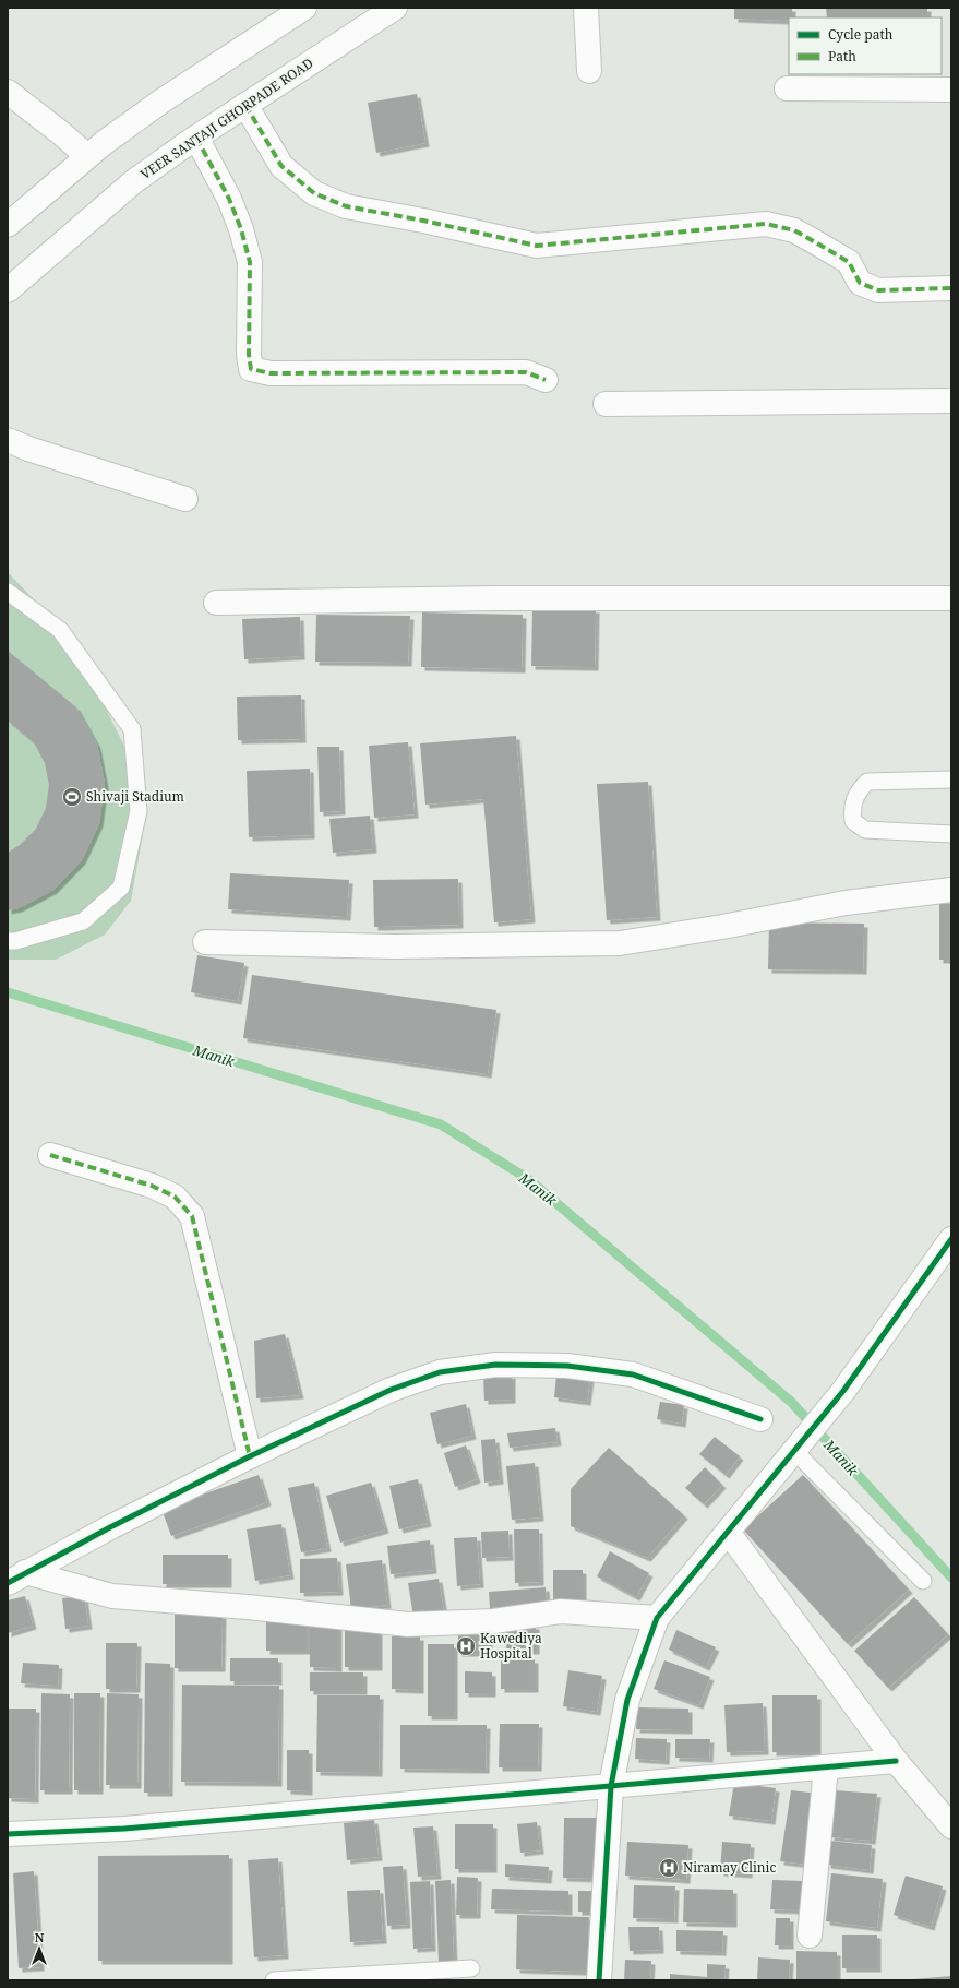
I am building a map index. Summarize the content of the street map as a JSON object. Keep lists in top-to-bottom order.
{
  "streets": {
    "street": ["VEER SANTAJI GHORPADE ROAD"]
  },
  "water": ["Manik"],
  "places": {
    "sports": ["Shivaji Stadium"],
    "hospital": ["Kawediya Hospital", "Niramay Clinic"]
  },
  "legend": ["Cycle path", "Path"],
  "north": "top"
}
